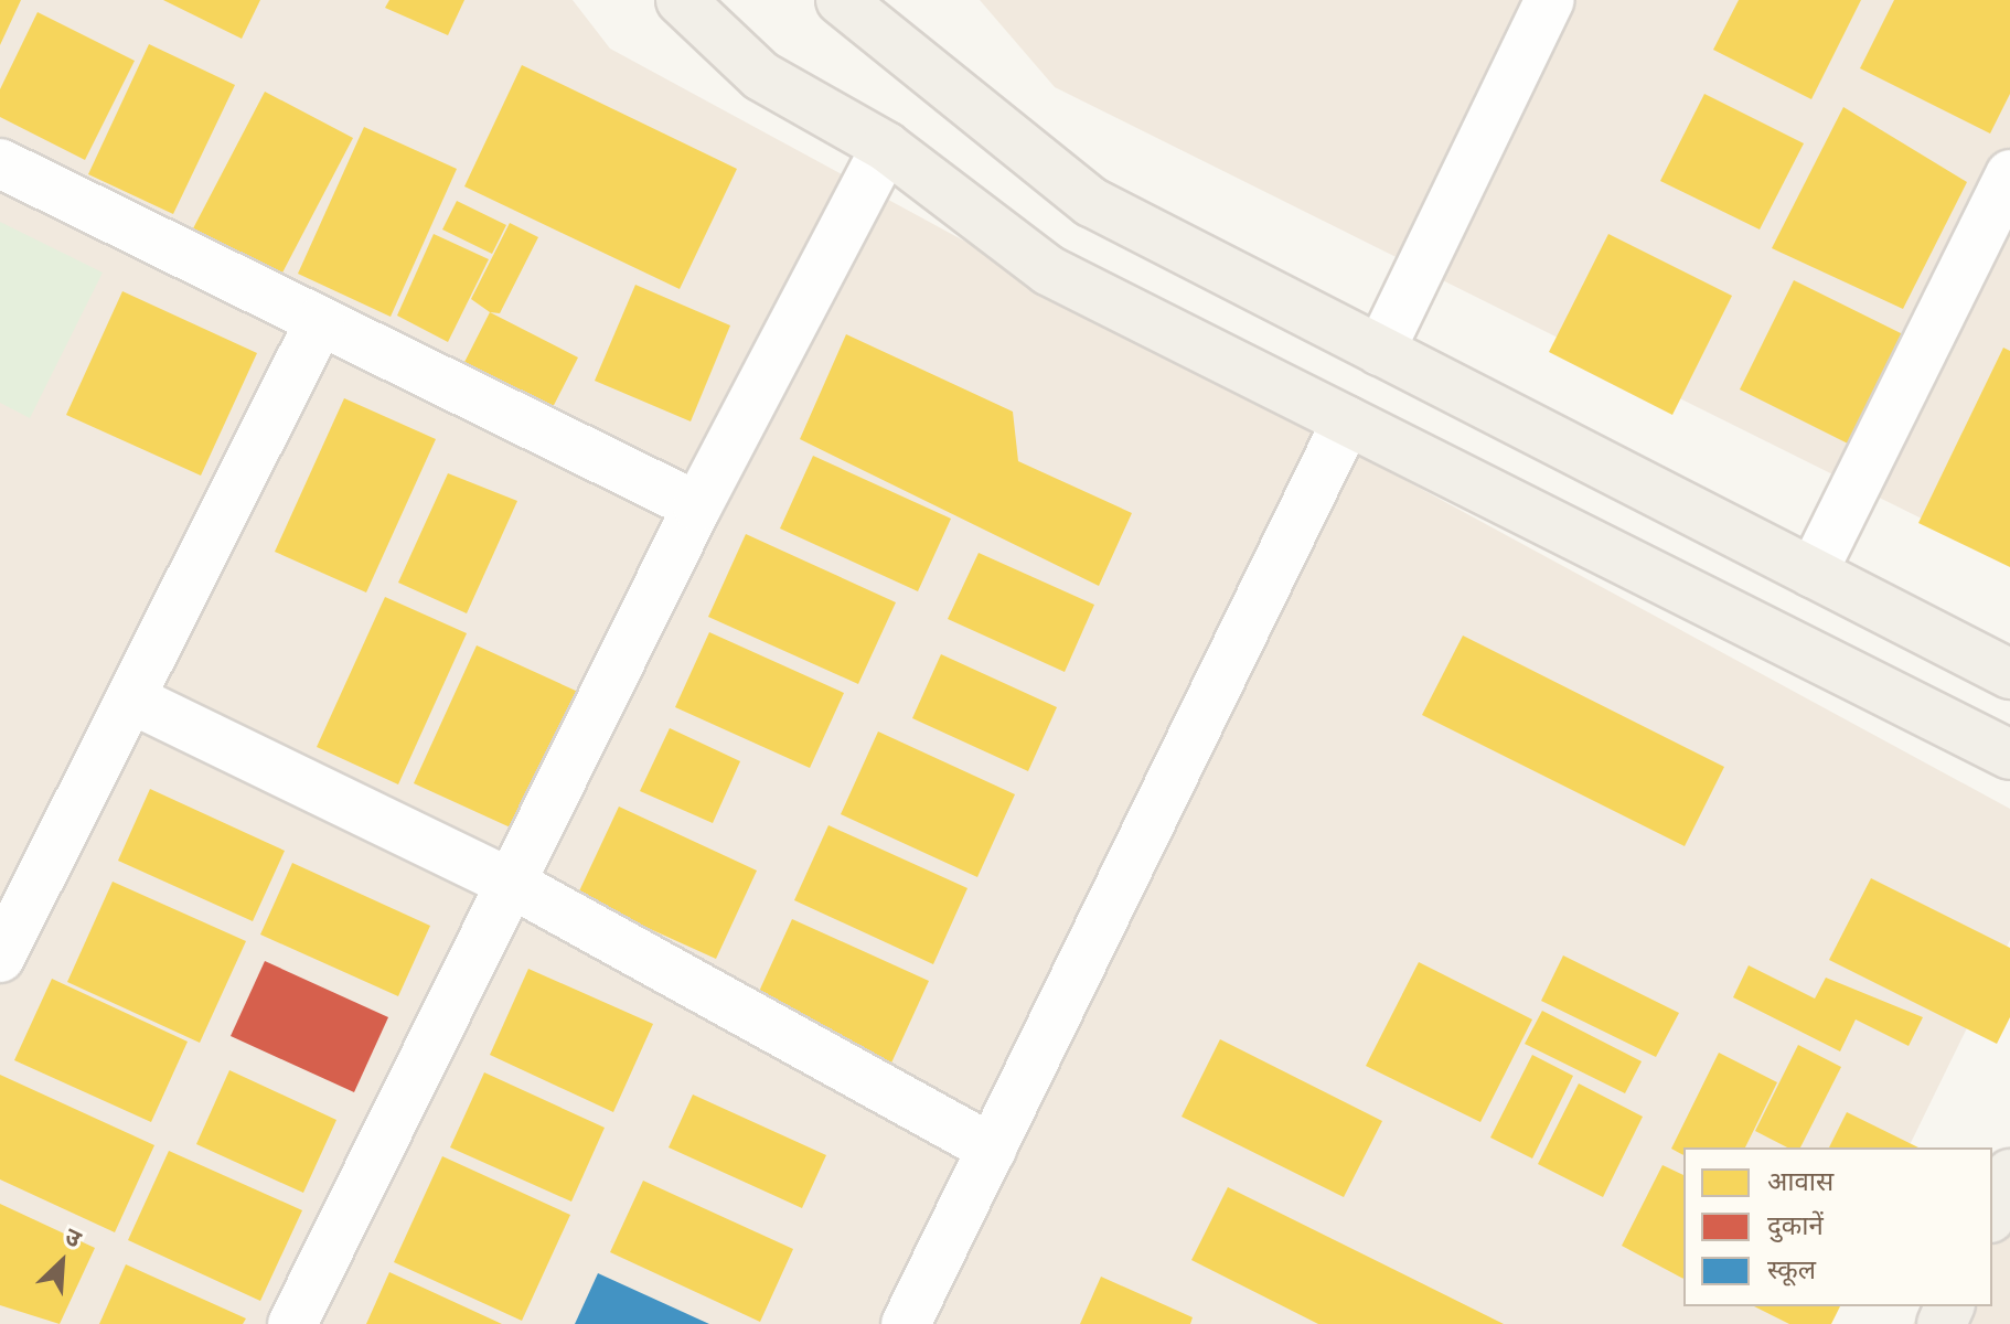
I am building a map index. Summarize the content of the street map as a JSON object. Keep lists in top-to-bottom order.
{
  "legend": ["आवास", "दुकानें", "स्कूल"],
  "north": "top right"
}
